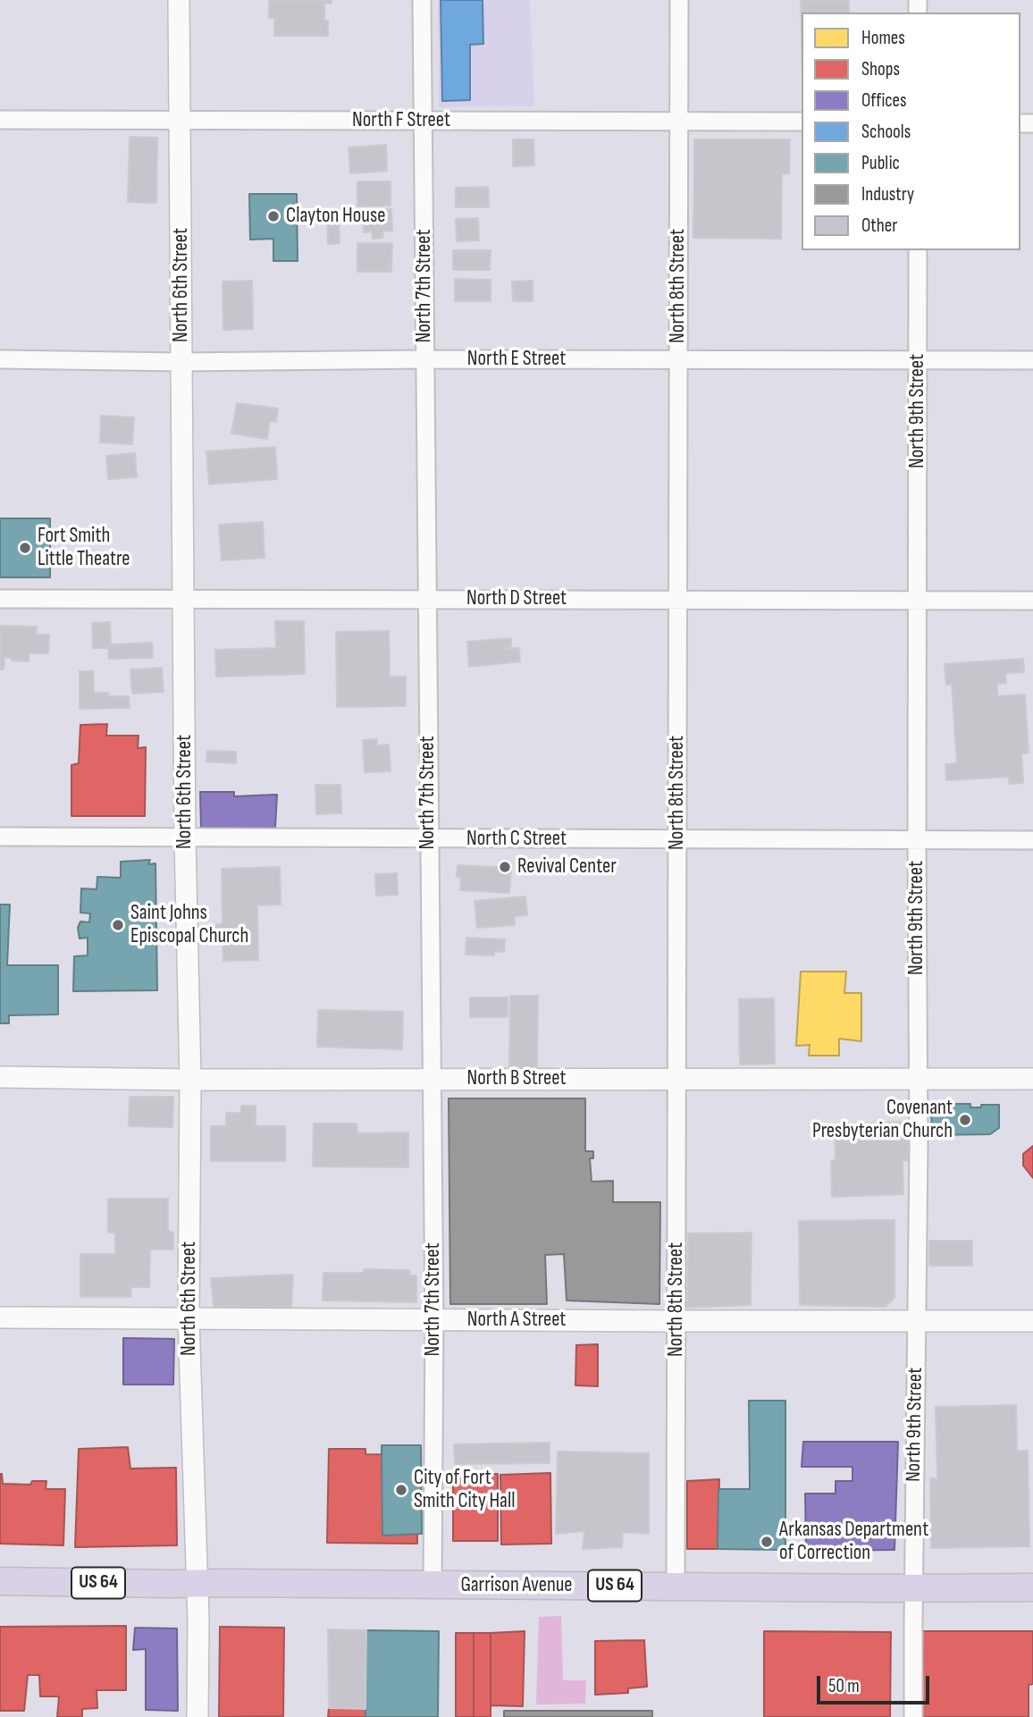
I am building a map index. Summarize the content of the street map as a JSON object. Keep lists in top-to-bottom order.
{
  "streets": {
    "main road": ["US 64", "Garrison Avenue"],
    "street": [
      "North F Street",
      "North 6th Street",
      "North 7th Street",
      "North 8th Street",
      "North E Street",
      "North 9th Street",
      "North D Street",
      "North C Street",
      "North B Street",
      "North A Street"
    ]
  },
  "crossings": [
    ["North F Street", "North 6th Street"],
    ["North F Street", "North 7th Street"],
    ["North F Street", "North 8th Street"],
    ["North 6th Street", "North E Street"],
    ["North 6th Street", "North D Street"],
    ["North 6th Street", "North C Street"],
    ["North 6th Street", "North B Street"],
    ["North 6th Street", "North A Street"],
    ["North 6th Street", "Garrison Avenue"],
    ["North 7th Street", "North E Street"],
    ["North 7th Street", "North D Street"],
    ["North 7th Street", "North C Street"],
    ["North 7th Street", "North B Street"],
    ["North 7th Street", "North A Street"],
    ["North 7th Street", "Garrison Avenue"],
    ["North 8th Street", "North E Street"],
    ["North 8th Street", "North D Street"],
    ["North 8th Street", "North C Street"],
    ["North 8th Street", "North B Street"],
    ["North 8th Street", "North A Street"],
    ["North 8th Street", "Garrison Avenue"],
    ["North E Street", "North 9th Street"],
    ["North 9th Street", "North D Street"],
    ["North 9th Street", "North C Street"],
    ["North 9th Street", "North B Street"],
    ["North 9th Street", "North A Street"],
    ["North 9th Street", "Garrison Avenue"]
  ],
  "places": [
    "Clayton House",
    "Fort Smith Little Theatre",
    "Revival Center",
    "Saint Johns Episcopal Church",
    "Covenant Presbyterian Church",
    "City of Fort Smith City Hall",
    "Arkansas Department of Correction"
  ],
  "legend": [
    "Homes",
    "Shops",
    "Offices",
    "Schools",
    "Public",
    "Industry",
    "Other"
  ],
  "scale_bar": "50 m"
}
